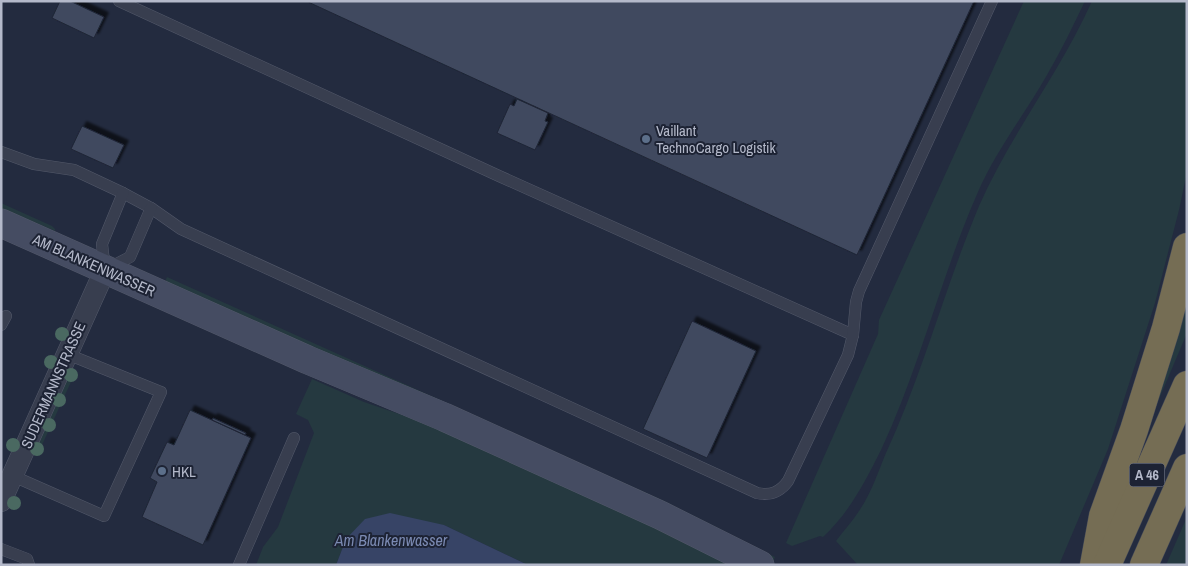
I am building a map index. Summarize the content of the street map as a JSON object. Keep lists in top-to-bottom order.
{
  "streets": {
    "highway": ["A 46"],
    "street": ["AM BLANKENWASSER", "SUDERMANNSTRASSE"]
  },
  "crossings": [
    ["AM BLANKENWASSER", "SUDERMANNSTRASSE"]
  ],
  "water": ["Am Blankenwasser"],
  "places": ["Vaillant TechnoCargo Logistik", "HKL"]
}
